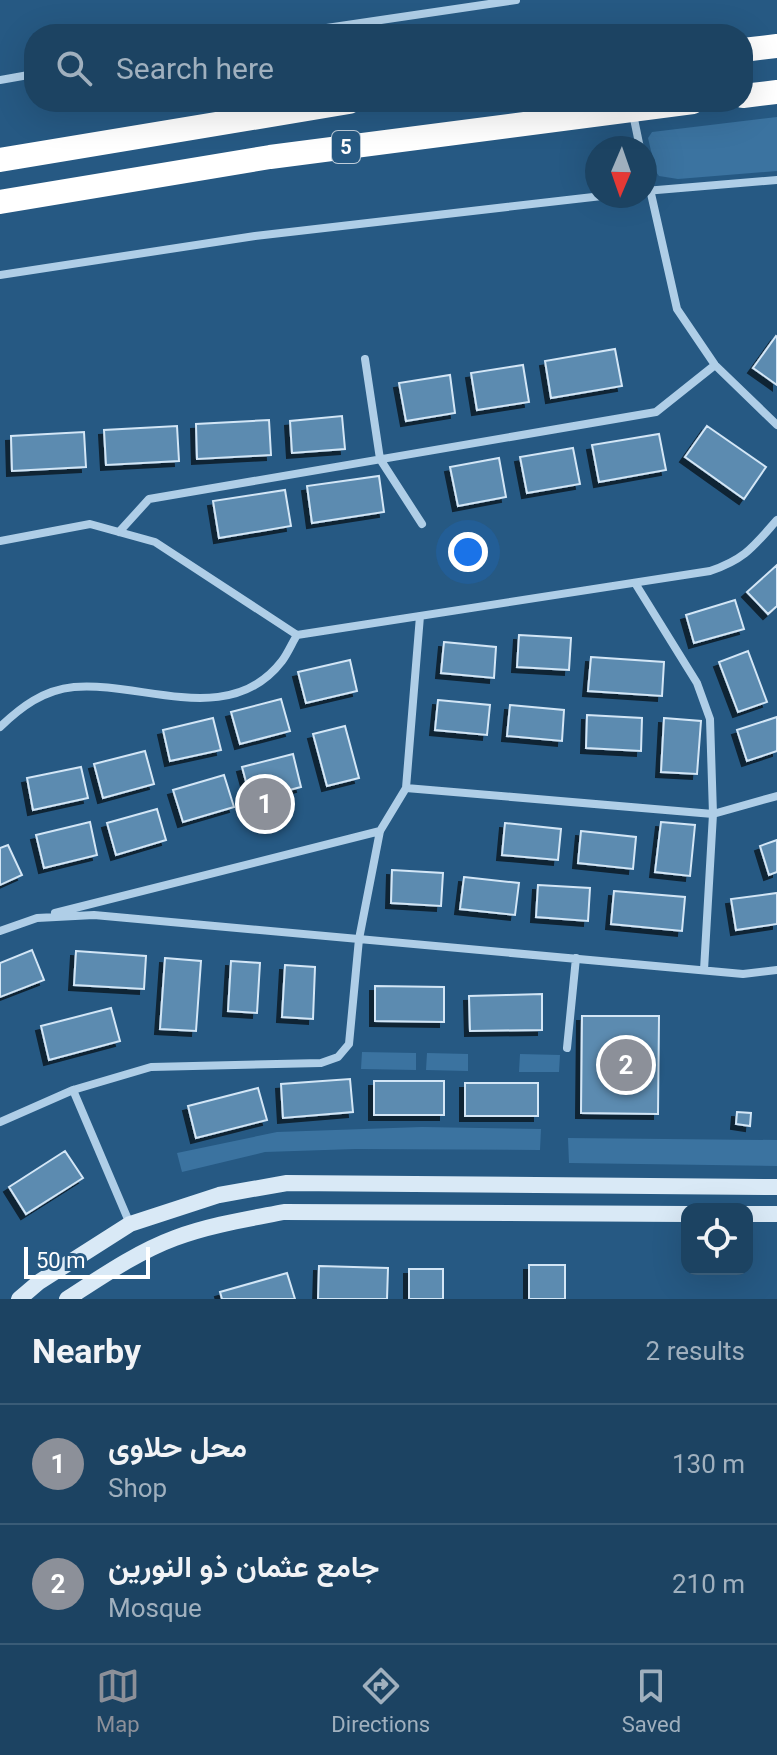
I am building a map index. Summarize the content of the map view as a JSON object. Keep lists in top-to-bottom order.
{
  "streets": {
    "highway": ["5"]
  },
  "scale_bar": "50 m",
  "north": "bottom",
  "page": {
    "search": "Search here",
    "pins": ["1", "2"],
    "scale": "50 m",
    "heading": ["Nearby", "2 results"],
    "list": [
      {
        "mark": "1",
        "name": "محل حلاوى",
        "note": "Shop",
        "value": "130 m"
      },
      {
        "mark": "2",
        "name": "جامع عثمان ذو النورين",
        "note": "Mosque",
        "value": "210 m"
      }
    ],
    "nav": ["Map", "Directions", "Saved"]
  }
}
